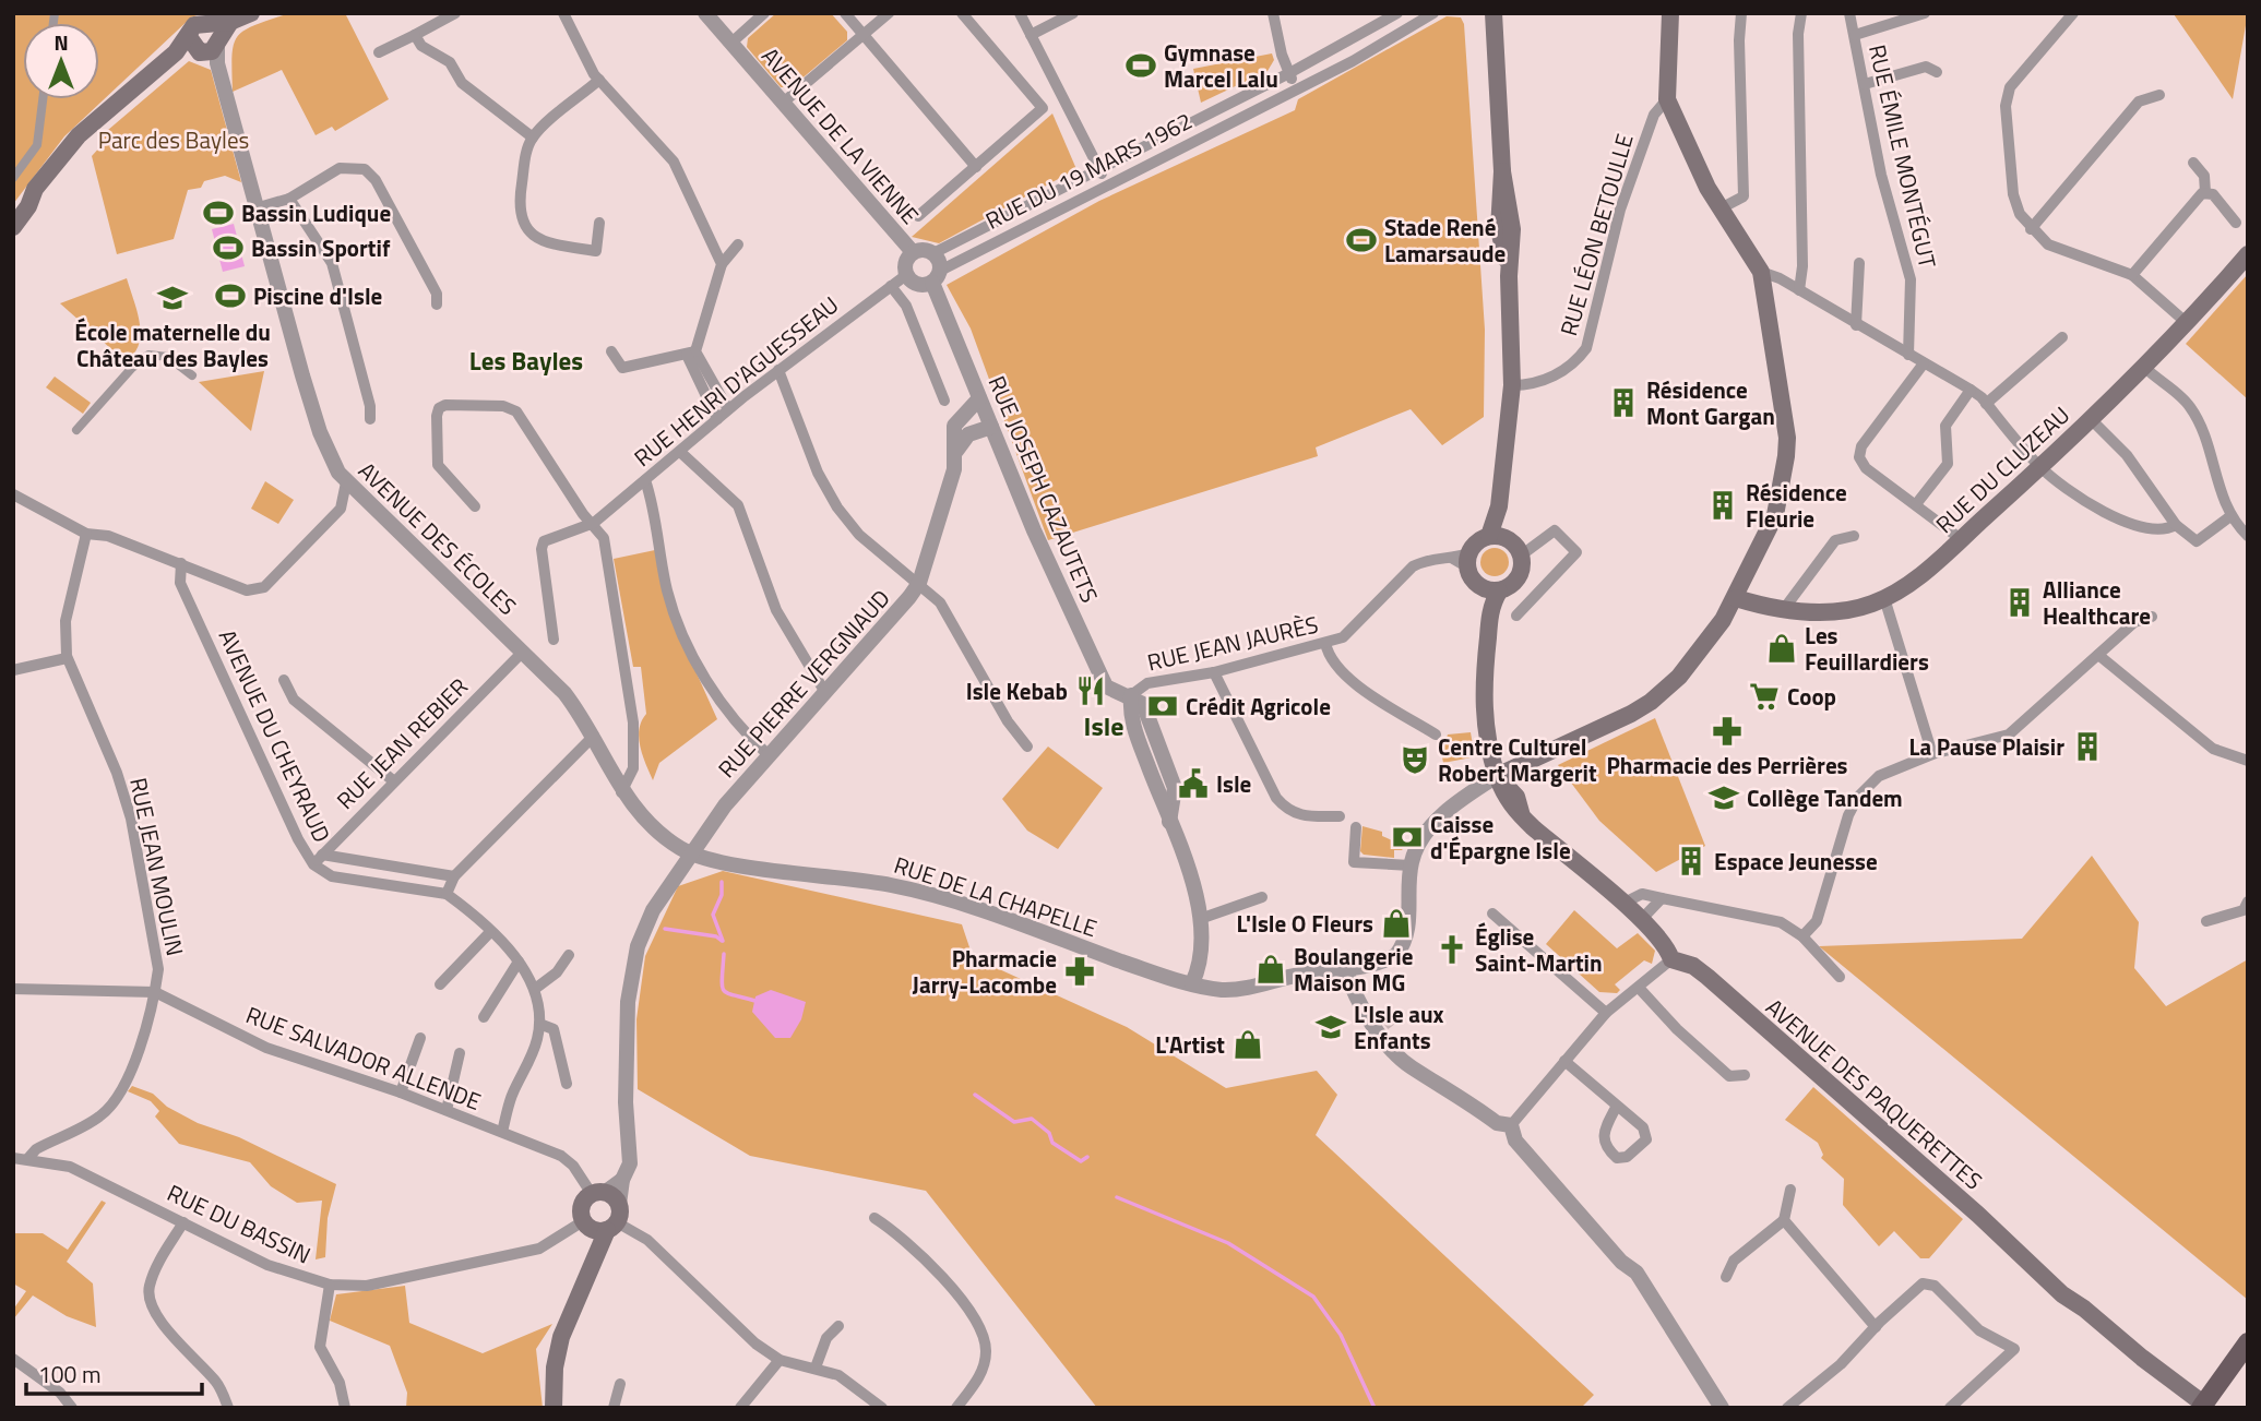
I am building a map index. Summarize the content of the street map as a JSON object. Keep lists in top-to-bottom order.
{
  "streets": {
    "main road": ["RUE DU CLUZEAU", "AVENUE DES PAQUERETTES"],
    "street": [
      "AVENUE DE LA VIENNE",
      "RUE ÉMILE MONTÉGUT",
      "RUE DU 19 MARS 1962",
      "RUE LÉON BETOULLE",
      "RUE HENRI D'AGUESSEAU",
      "RUE JOSEPH CAZAUTETS",
      "AVENUE DES ÉCOLES",
      "RUE JEAN JAURÈS",
      "RUE PIERRE VERGNIAUD",
      "AVENUE DU CHEYRAUD",
      "RUE JEAN REBIER",
      "RUE JEAN MOULIN",
      "RUE DE LA CHAPELLE",
      "RUE SALVADOR ALLENDE",
      "RUE DU BASSIN"
    ]
  },
  "crossings": [
    ["AVENUE DE LA VIENNE", "RUE DU 19 MARS 1962"],
    ["AVENUE DE LA VIENNE", "RUE HENRI D'AGUESSEAU"],
    ["AVENUE DE LA VIENNE", "RUE JOSEPH CAZAUTETS"],
    ["RUE DU 19 MARS 1962", "RUE HENRI D'AGUESSEAU"],
    ["RUE DU 19 MARS 1962", "RUE JOSEPH CAZAUTETS"],
    ["RUE HENRI D'AGUESSEAU", "RUE JOSEPH CAZAUTETS"],
    ["RUE JOSEPH CAZAUTETS", "RUE JEAN JAURÈS"],
    ["RUE JOSEPH CAZAUTETS", "RUE DE LA CHAPELLE"],
    ["AVENUE DES ÉCOLES", "RUE PIERRE VERGNIAUD"],
    ["AVENUE DES ÉCOLES", "RUE JEAN REBIER"],
    ["AVENUE DES ÉCOLES", "RUE DE LA CHAPELLE"],
    ["RUE PIERRE VERGNIAUD", "RUE DE LA CHAPELLE"],
    ["RUE PIERRE VERGNIAUD", "RUE SALVADOR ALLENDE"],
    ["RUE PIERRE VERGNIAUD", "RUE DU BASSIN"],
    ["AVENUE DU CHEYRAUD", "RUE JEAN REBIER"],
    ["RUE JEAN MOULIN", "RUE SALVADOR ALLENDE"],
    ["RUE JEAN MOULIN", "RUE DU BASSIN"],
    ["RUE SALVADOR ALLENDE", "RUE DU BASSIN"]
  ],
  "districts": ["Les Bayles", "Isle"],
  "parks": ["Parc des Bayles"],
  "places": {
    "sports": [
      "Gymnase Marcel Lalu",
      "Bassin Ludique",
      "Stade René Lamarsaude",
      "Bassin Sportif",
      "Piscine d'Isle"
    ],
    "school or university": ["École maternelle du Château des Bayles", "Collège Tandem", "L'Isle aux Enfants"],
    "building": [
      "Résidence Mont Gargan",
      "Résidence Fleurie",
      "Alliance Healthcare",
      "La Pause Plaisir",
      "Espace Jeunesse"
    ],
    "shop": [
      "Les Feuillardiers",
      "L'Isle O Fleurs",
      "Boulangerie Maison MG",
      "L'Artist"
    ],
    "restaurant": ["Isle Kebab"],
    "supermarket": ["Coop"],
    "bank": ["Crédit Agricole", "Caisse d'Épargne Isle"],
    "pharmacy": ["Pharmacie des Perrières", "Pharmacie Jarry-Lacombe"],
    "theatre": ["Centre Culturel Robert Margerit"],
    "public building": ["Isle"],
    "church": ["Église Saint-Martin"]
  },
  "scale_bar": "100 m",
  "north": "top"
}
